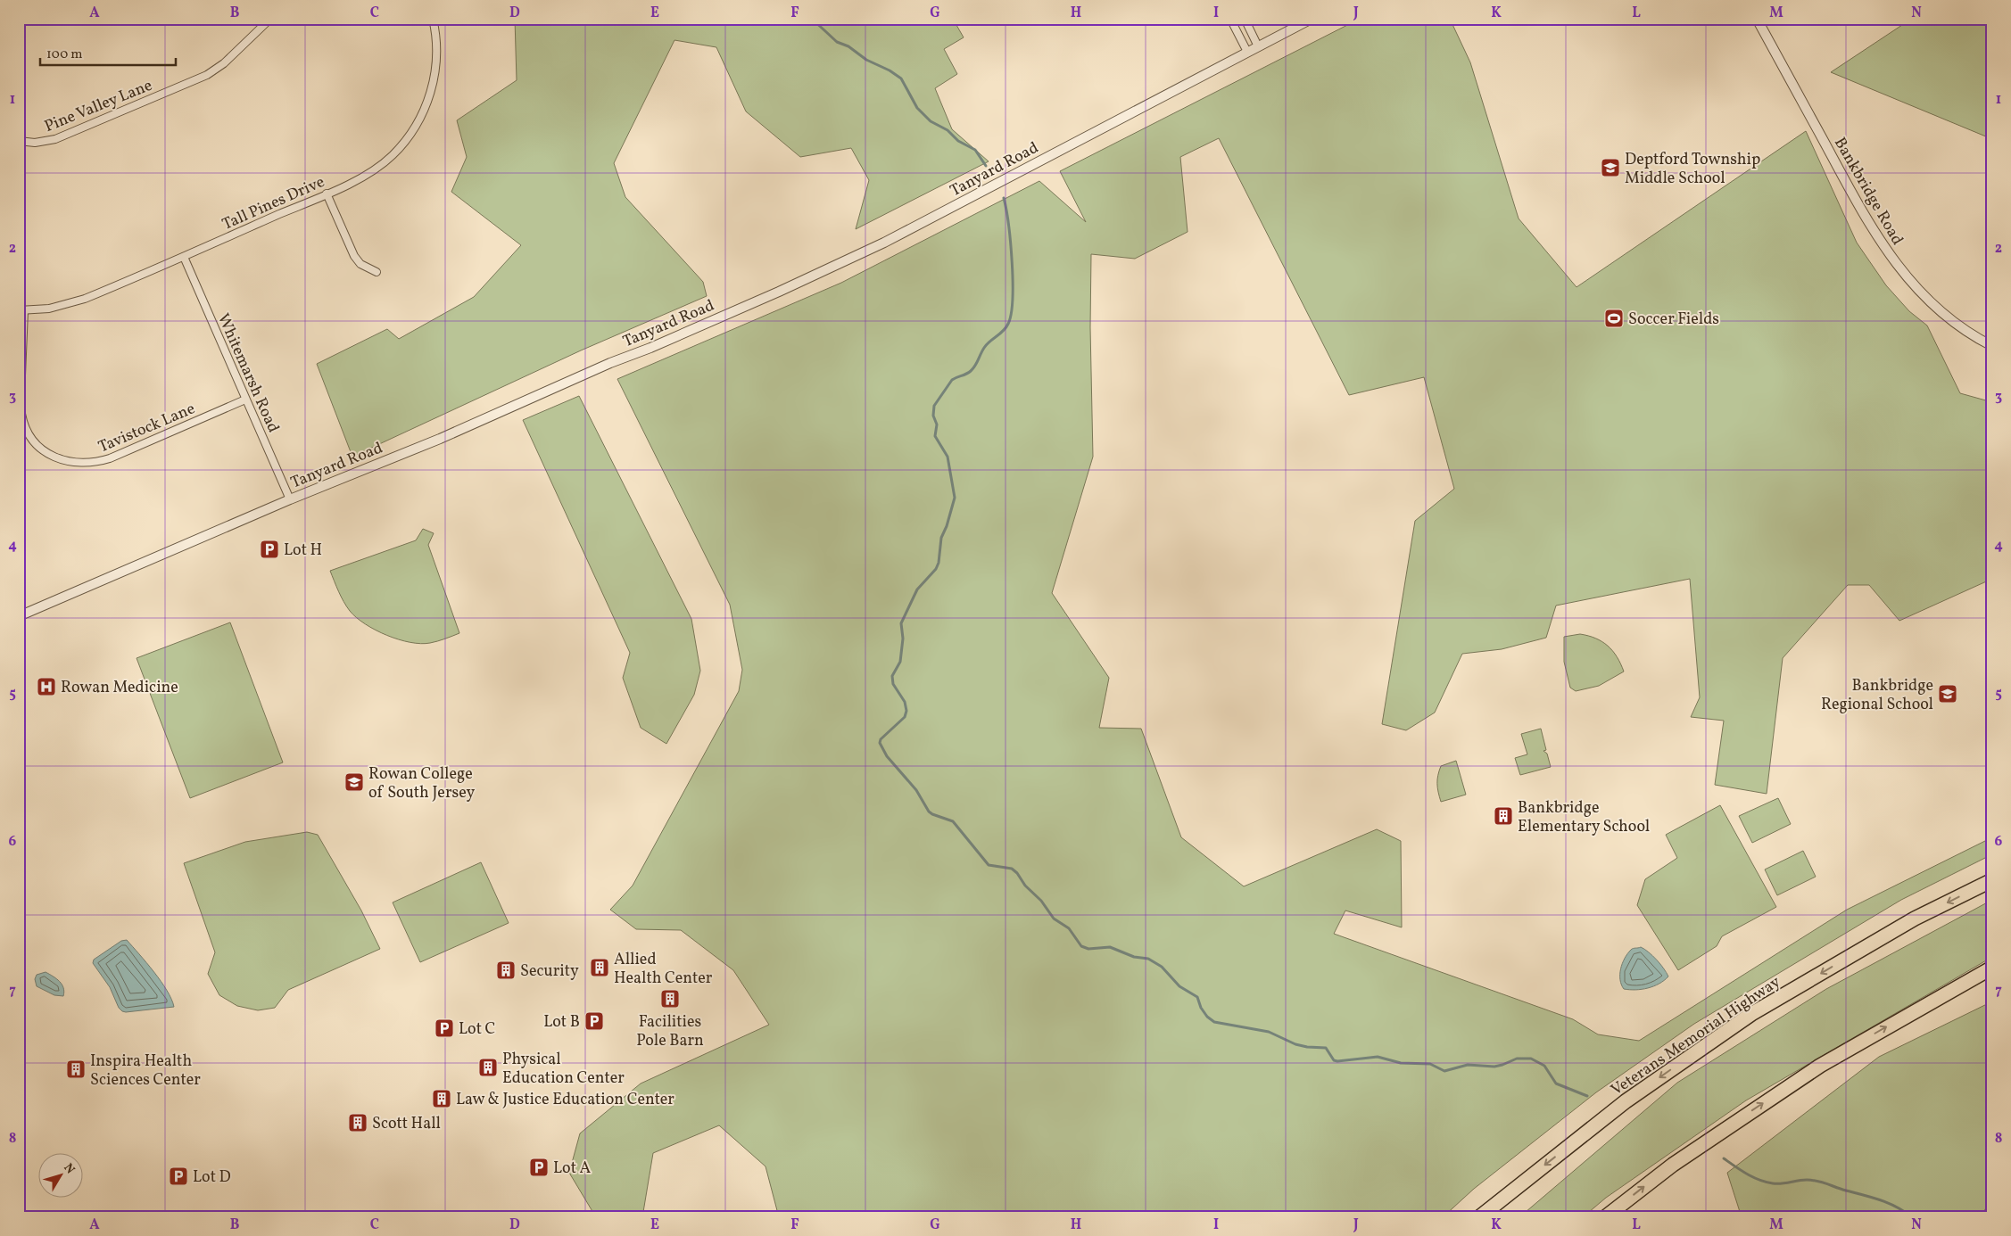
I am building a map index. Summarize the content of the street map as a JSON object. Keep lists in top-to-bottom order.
{
  "streets": {
    "highway": ["Veterans Memorial Highway"],
    "street": [
      "Pine Valley Lane",
      "Tanyard Road",
      "Bankbridge Road",
      "Tall Pines Drive",
      "Whitemarsh Road",
      "Tavistock Lane"
    ]
  },
  "crossings": [
    ["Tanyard Road", "Whitemarsh Road"],
    ["Tall Pines Drive", "Whitemarsh Road"],
    ["Tall Pines Drive", "Tavistock Lane"],
    ["Whitemarsh Road", "Tavistock Lane"]
  ],
  "places": {
    "school or university": ["Deptford Township Middle School", "Bankbridge Regional School", "Rowan College of South Jersey"],
    "sports": ["Soccer Fields"],
    "parking": [
      "Lot H",
      "Lot B",
      "Lot C",
      "Lot A",
      "Lot D"
    ],
    "hospital": ["Rowan Medicine"],
    "building": [
      "Bankbridge Elementary School",
      "Allied Health Center",
      "Security",
      "Facilities Pole Barn",
      "Physical Education Center",
      "Inspira Health Sciences Center",
      "Law & Justice Education Center",
      "Scott Hall"
    ]
  },
  "scale_bar": "100 m",
  "north": "top right",
  "grid": {
    "columns": [
      "A",
      "B",
      "C",
      "D",
      "E",
      "F",
      "G",
      "H",
      "I",
      "J",
      "K",
      "L",
      "M",
      "N"
    ],
    "rows": [
      "1",
      "2",
      "3",
      "4",
      "5",
      "6",
      "7",
      "8"
    ]
  }
}
